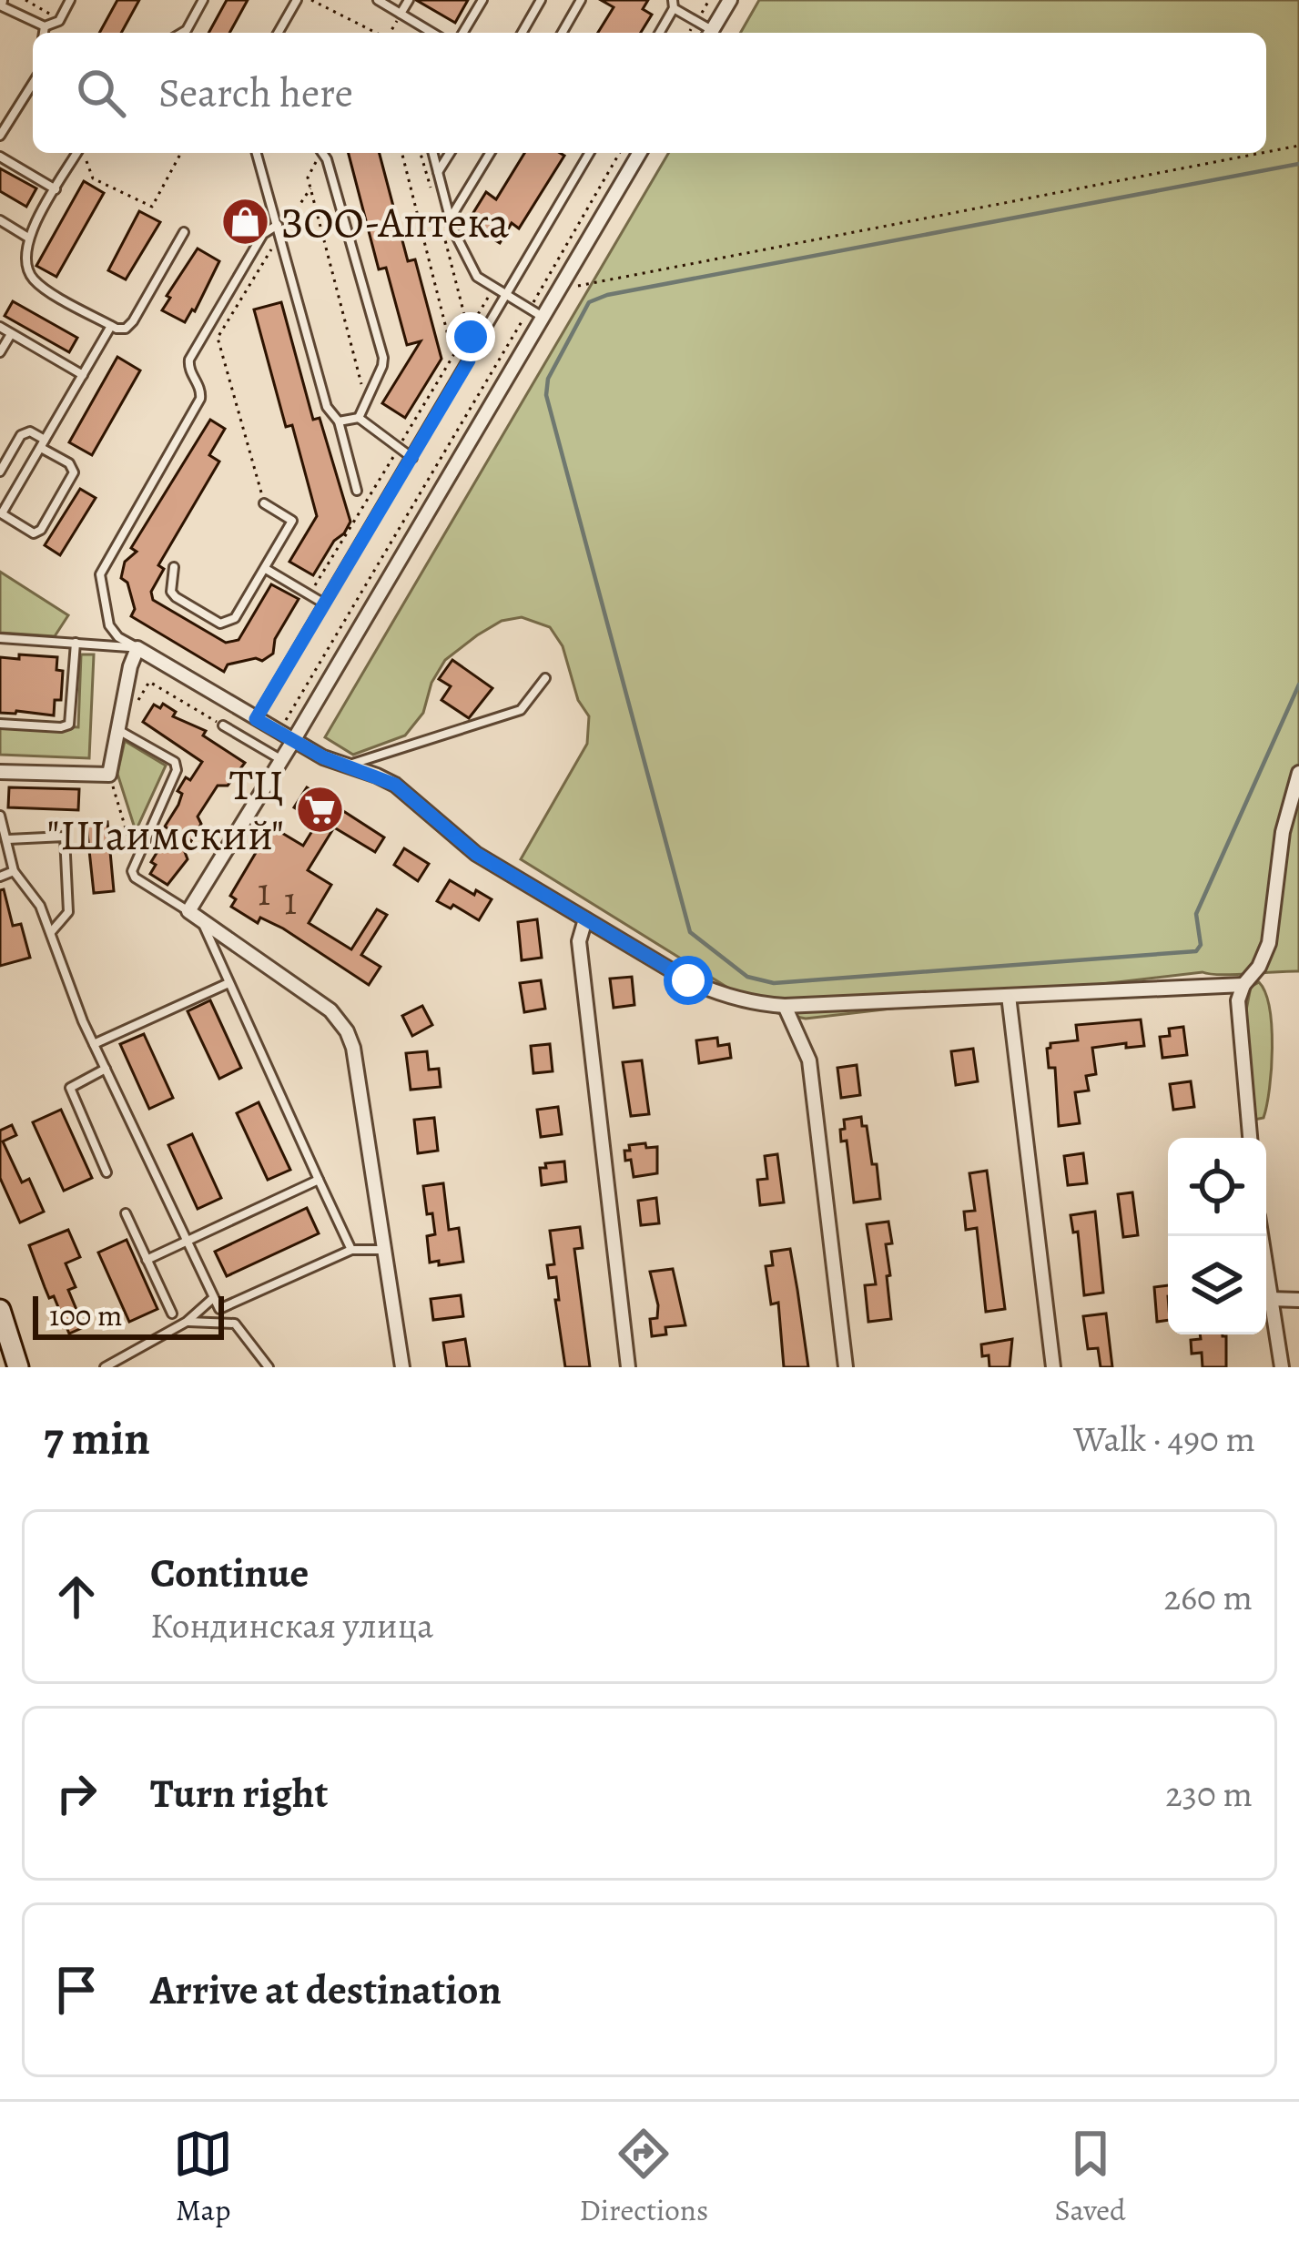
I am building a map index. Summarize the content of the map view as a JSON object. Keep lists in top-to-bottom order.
{
  "places": {
    "shop": ["ЗОО-Аптека"],
    "supermarket": ["ТЦ \"Шаимский\""]
  },
  "house_numbers": ["1", "1"],
  "scale_bar": "100 m",
  "page": {
    "search": "Search here",
    "scale": "100 m",
    "heading": ["7 min", "Walk · 490 m"],
    "list": [
      ["Continue", "Кондинская улица", "260 m"],
      ["Turn right", "230 m"],
      "Arrive at destination"
    ],
    "nav": ["Map", "Directions", "Saved"]
  }
}
